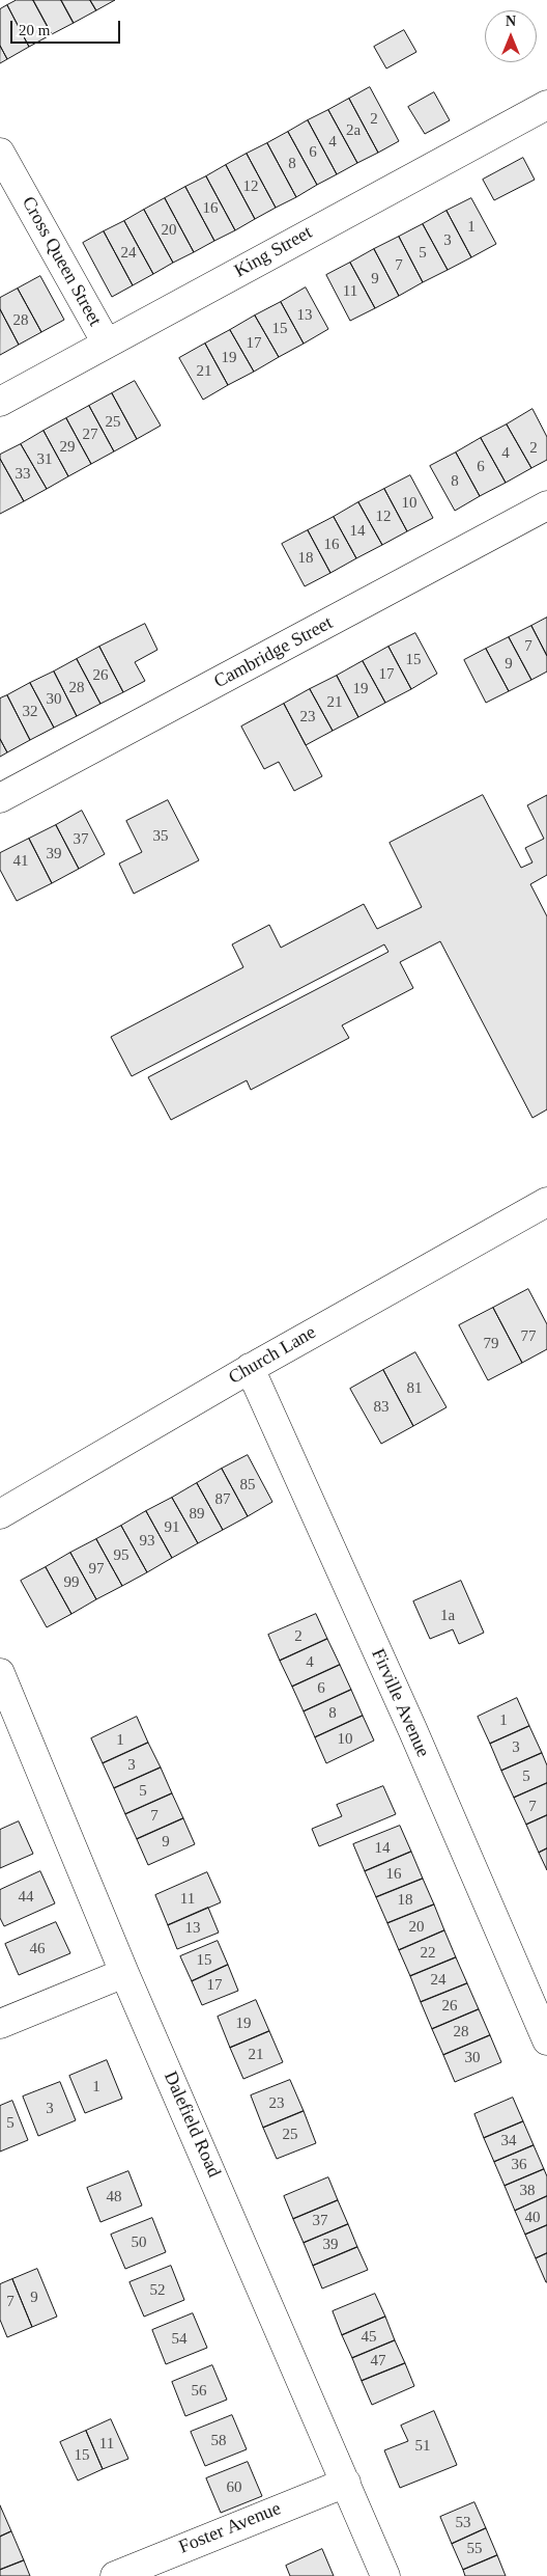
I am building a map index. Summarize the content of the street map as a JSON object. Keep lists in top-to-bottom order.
{
  "streets": {
    "street": [
      "King Street",
      "Cross Queen Street",
      "Cambridge Street",
      "Church Lane",
      "Firville Avenue",
      "Dalefield Road",
      "Foster Avenue"
    ]
  },
  "crossings": [
    ["King Street", "Cross Queen Street"],
    ["Church Lane", "Firville Avenue"],
    ["Dalefield Road", "Foster Avenue"]
  ],
  "house_numbers": [
    "2",
    "2a",
    "4",
    "6",
    "8",
    "12",
    "16",
    "1",
    "20",
    "3",
    "24",
    "5",
    "7",
    "9",
    "11",
    "13",
    "28",
    "15",
    "17",
    "19",
    "21",
    "25",
    "27",
    "29",
    "2",
    "4",
    "31",
    "6",
    "33",
    "8",
    "10",
    "12",
    "14",
    "16",
    "18",
    "7",
    "15",
    "9",
    "17",
    "26",
    "28",
    "19",
    "30",
    "21",
    "32",
    "23",
    "35",
    "37",
    "39",
    "41",
    "77",
    "79",
    "81",
    "83",
    "85",
    "87",
    "89",
    "91",
    "93",
    "95",
    "97",
    "99",
    "1a",
    "2",
    "4",
    "6",
    "8",
    "1",
    "10",
    "1",
    "3",
    "3",
    "5",
    "5",
    "7",
    "7",
    "9",
    "14",
    "16",
    "44",
    "11",
    "18",
    "20",
    "13",
    "46",
    "22",
    "15",
    "24",
    "17",
    "26",
    "19",
    "28",
    "21",
    "30",
    "1",
    "23",
    "3",
    "5",
    "25",
    "34",
    "36",
    "38",
    "48",
    "40",
    "37",
    "50",
    "39",
    "52",
    "9",
    "7",
    "45",
    "54",
    "47",
    "56",
    "58",
    "11",
    "51",
    "15",
    "60",
    "53",
    "55"
  ],
  "scale_bar": "20 m",
  "north": "top"
}
